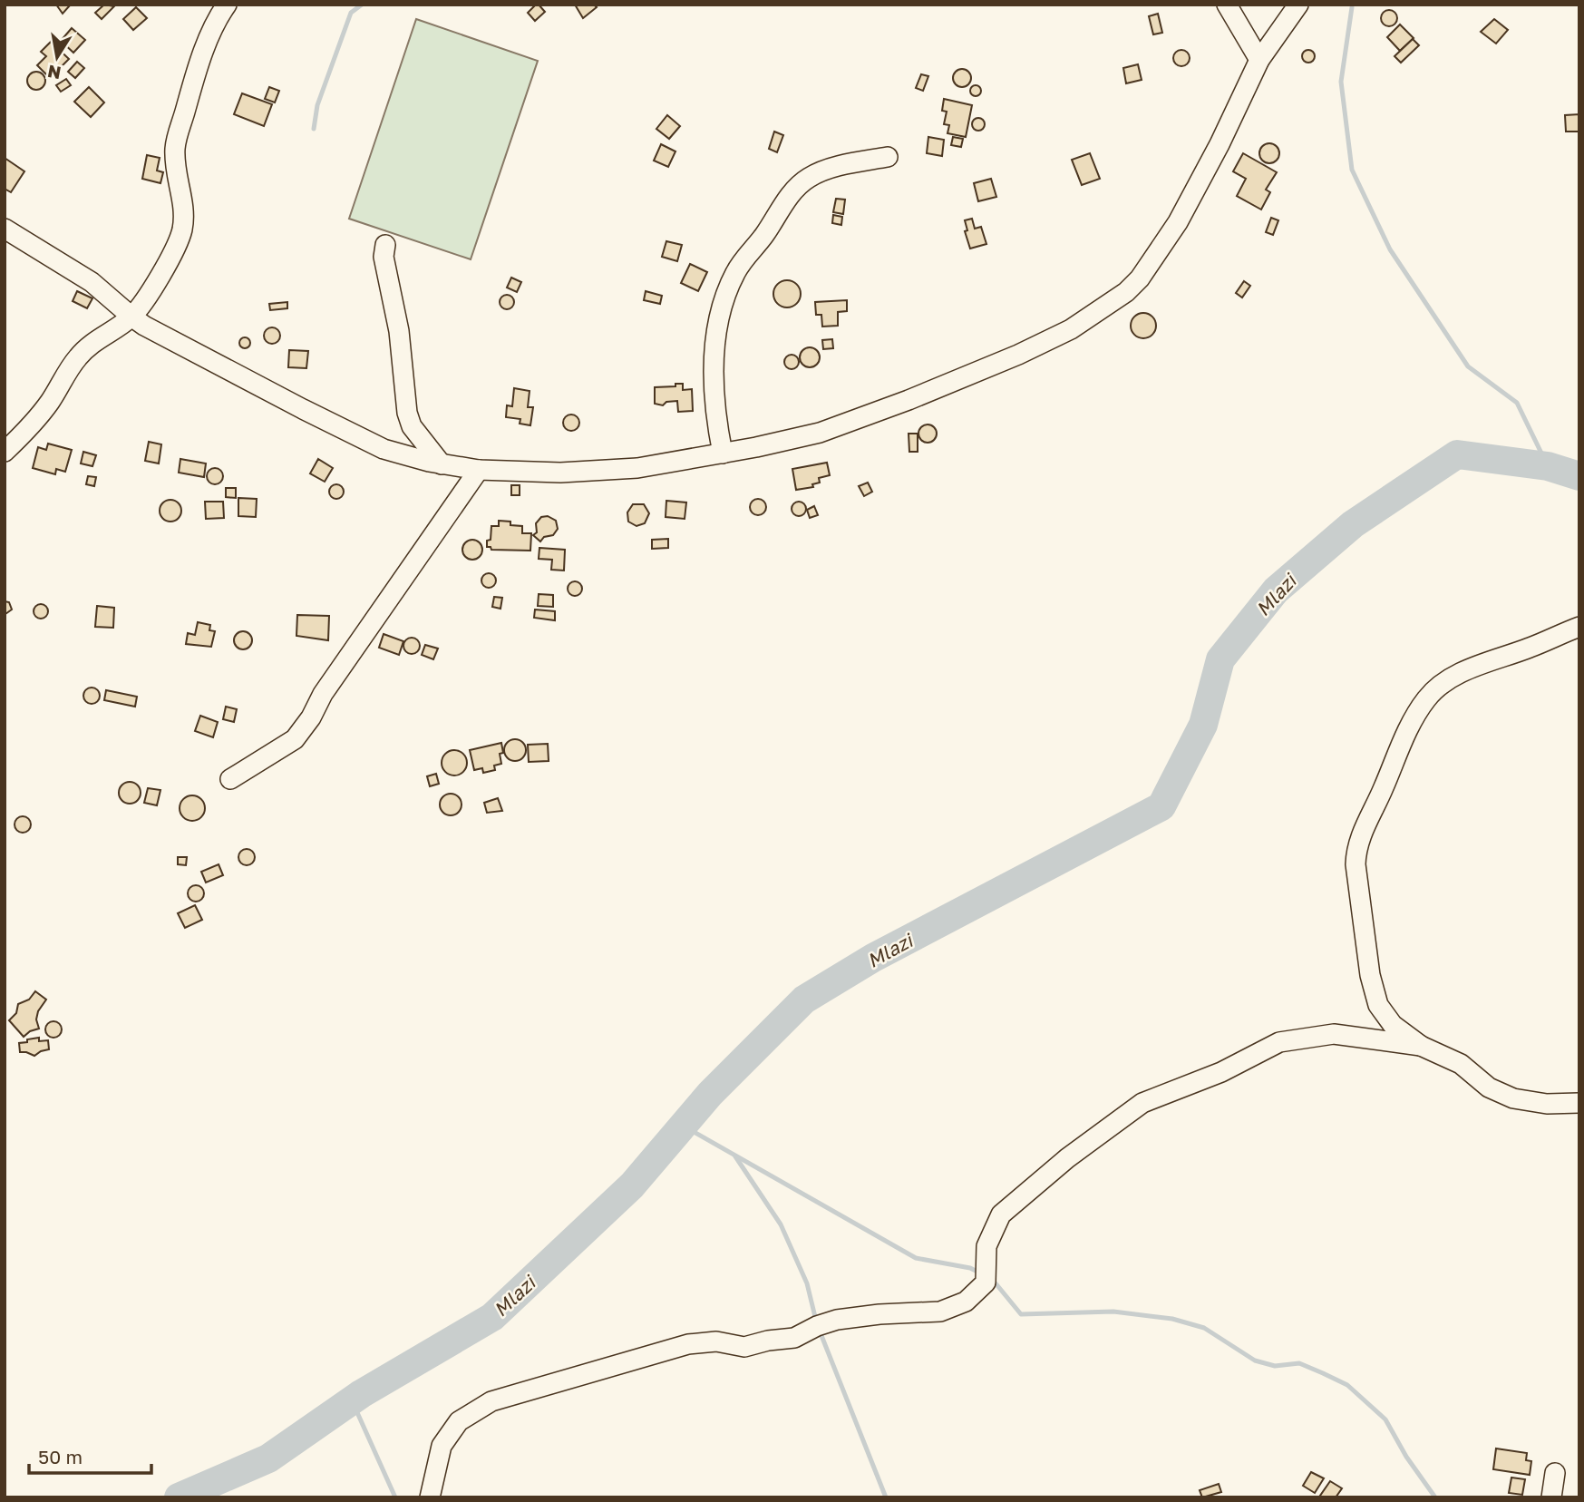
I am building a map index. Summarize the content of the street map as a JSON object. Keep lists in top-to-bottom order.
{
  "water": ["Mlazi"],
  "scale_bar": "50 m",
  "north": "bottom"
}
